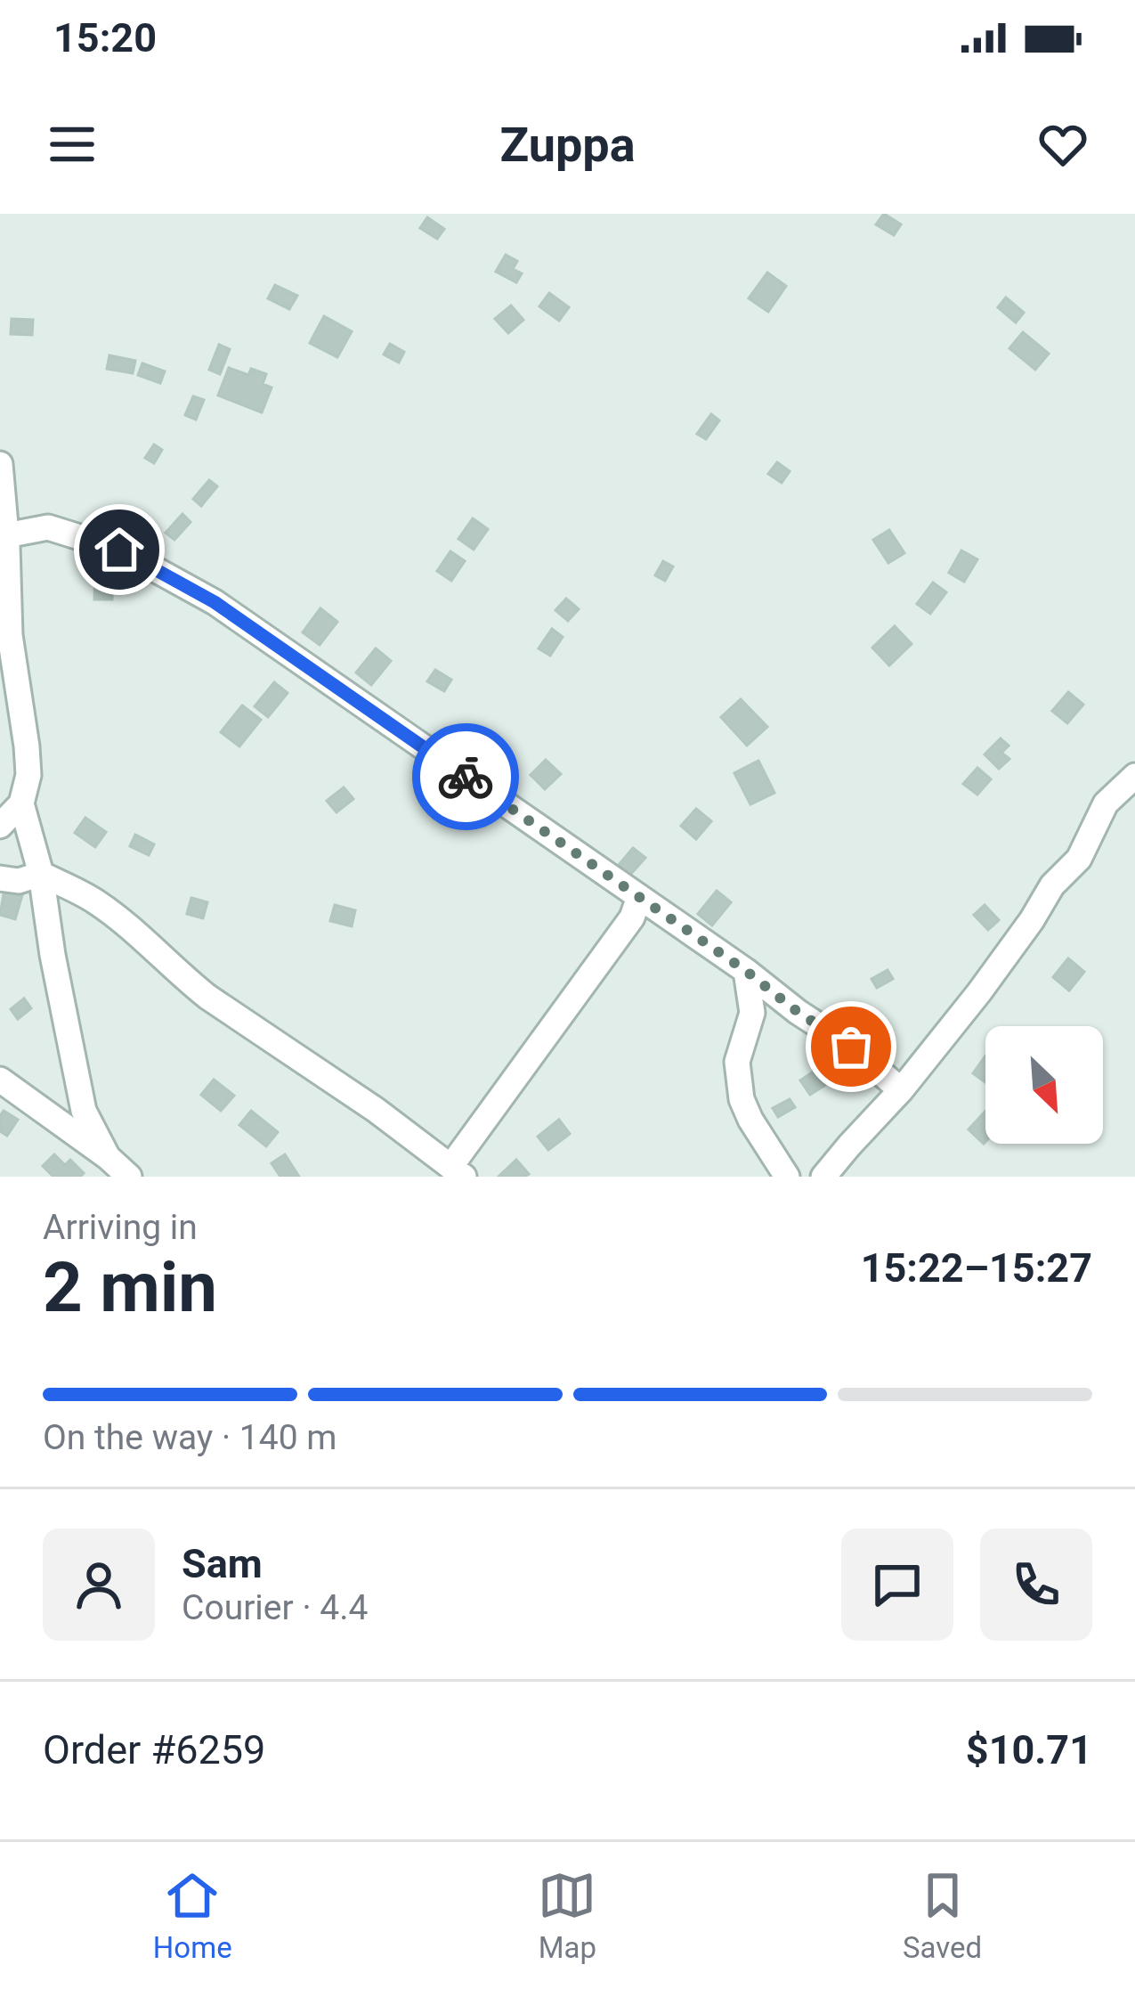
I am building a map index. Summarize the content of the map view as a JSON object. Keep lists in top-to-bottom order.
{
  "north": "bottom right",
  "page": {
    "status": "15:20",
    "header": "Zuppa",
    "heading": ["2 min", "Arriving in", "15:22–15:27"],
    "panel": [
      "Sam",
      "Courier · 4.4",
      "Order #6259",
      "$10.71"
    ],
    "bar": "On the way · 140 m",
    "tabs": ["Home", "Map", "Saved"]
  }
}
